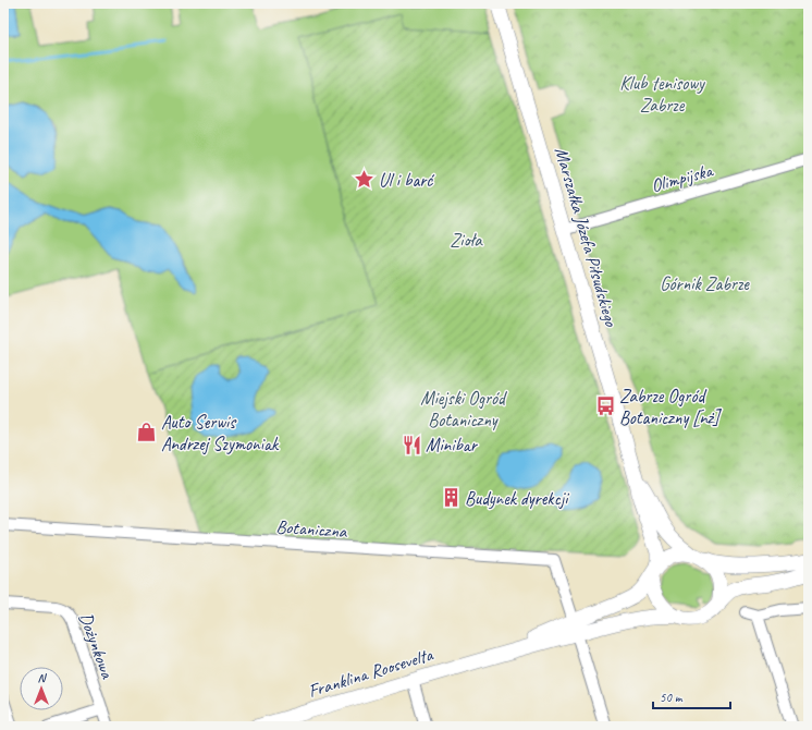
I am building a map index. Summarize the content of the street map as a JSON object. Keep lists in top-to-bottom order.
{
  "streets": {
    "street": [
      "Olimpijska",
      "Marszałka Józefa Piłsudskiego",
      "Botaniczna",
      "Dożynkowa",
      "Franklina Roosevelta"
    ]
  },
  "crossings": [
    ["Olimpijska", "Marszałka Józefa Piłsudskiego"],
    ["Marszałka Józefa Piłsudskiego", "Franklina Roosevelta"],
    ["Botaniczna", "Franklina Roosevelta"]
  ],
  "parks": [
    "Klub tenisowy Zabrze",
    "Zioła",
    "Górnik Zabrze",
    "Miejski Ogród Botaniczny"
  ],
  "places": {
    "place": ["Ul i barć"],
    "bus stop": ["Zabrze Ogród Botaniczny [nż]"],
    "shop": ["Auto Serwis Andrzej Szymoniak"],
    "restaurant": ["Minibar"],
    "building": ["Budynek dyrekcji"]
  },
  "scale_bar": "50 m",
  "north": "top"
}
